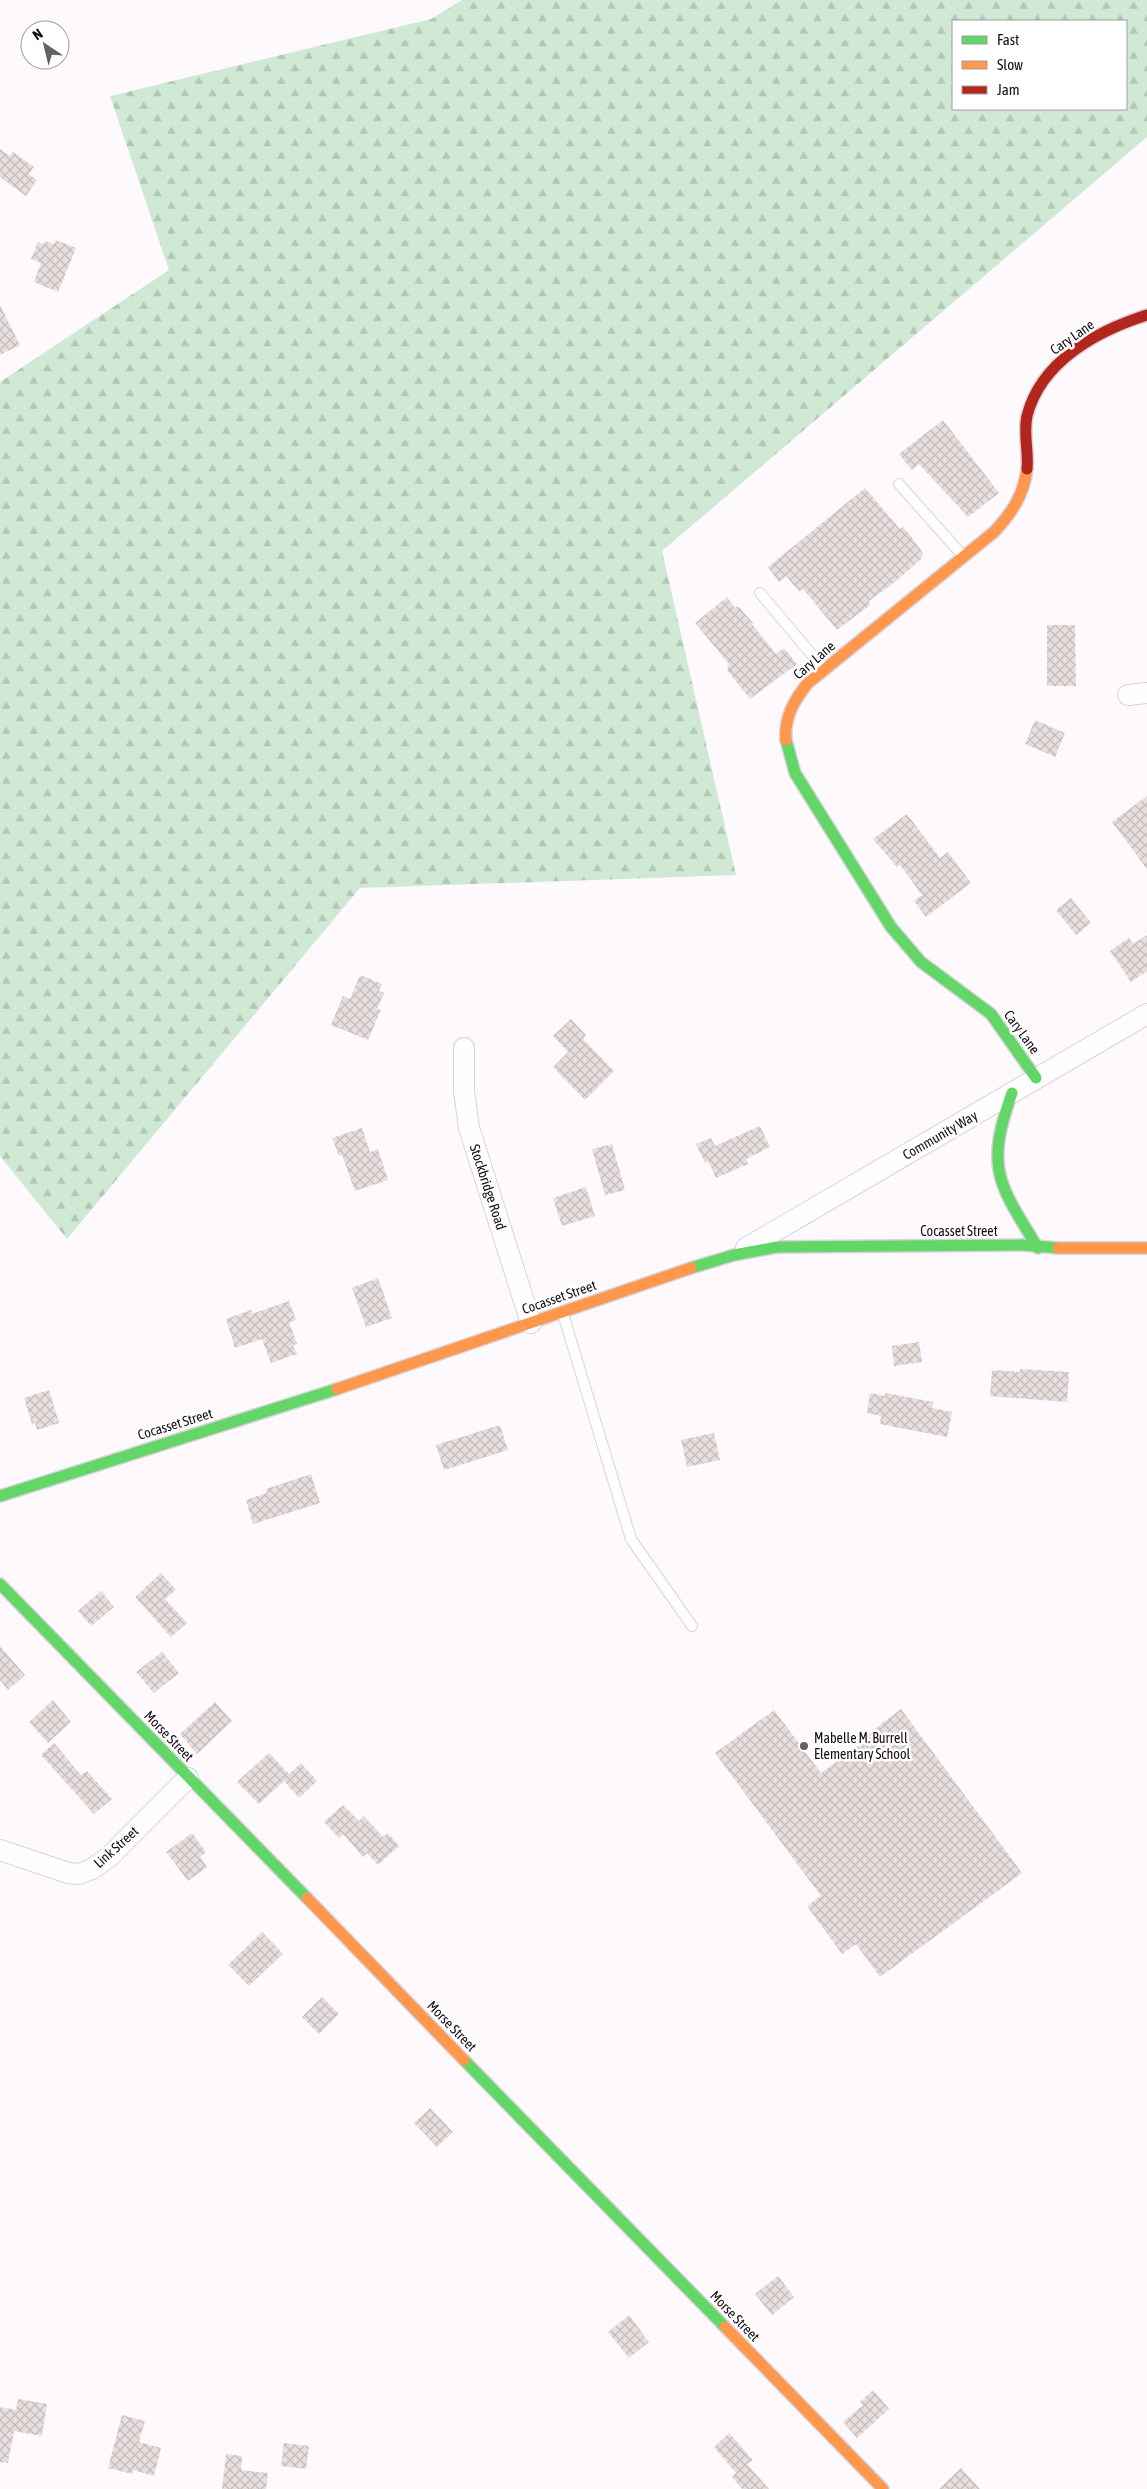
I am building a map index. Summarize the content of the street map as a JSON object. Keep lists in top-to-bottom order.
{
  "streets": {
    "street": [
      "Cary Lane",
      "Community Way",
      "Stockbridge Road",
      "Cocasset Street",
      "Morse Street",
      "Link Street"
    ]
  },
  "crossings": [
    ["Cary Lane", "Community Way"],
    ["Community Way", "Cocasset Street"],
    ["Stockbridge Road", "Cocasset Street"],
    ["Morse Street", "Link Street"]
  ],
  "places": ["Mabelle M. Burrell Elementary School"],
  "legend": ["Fast", "Slow", "Jam"],
  "north": "top left"
}
